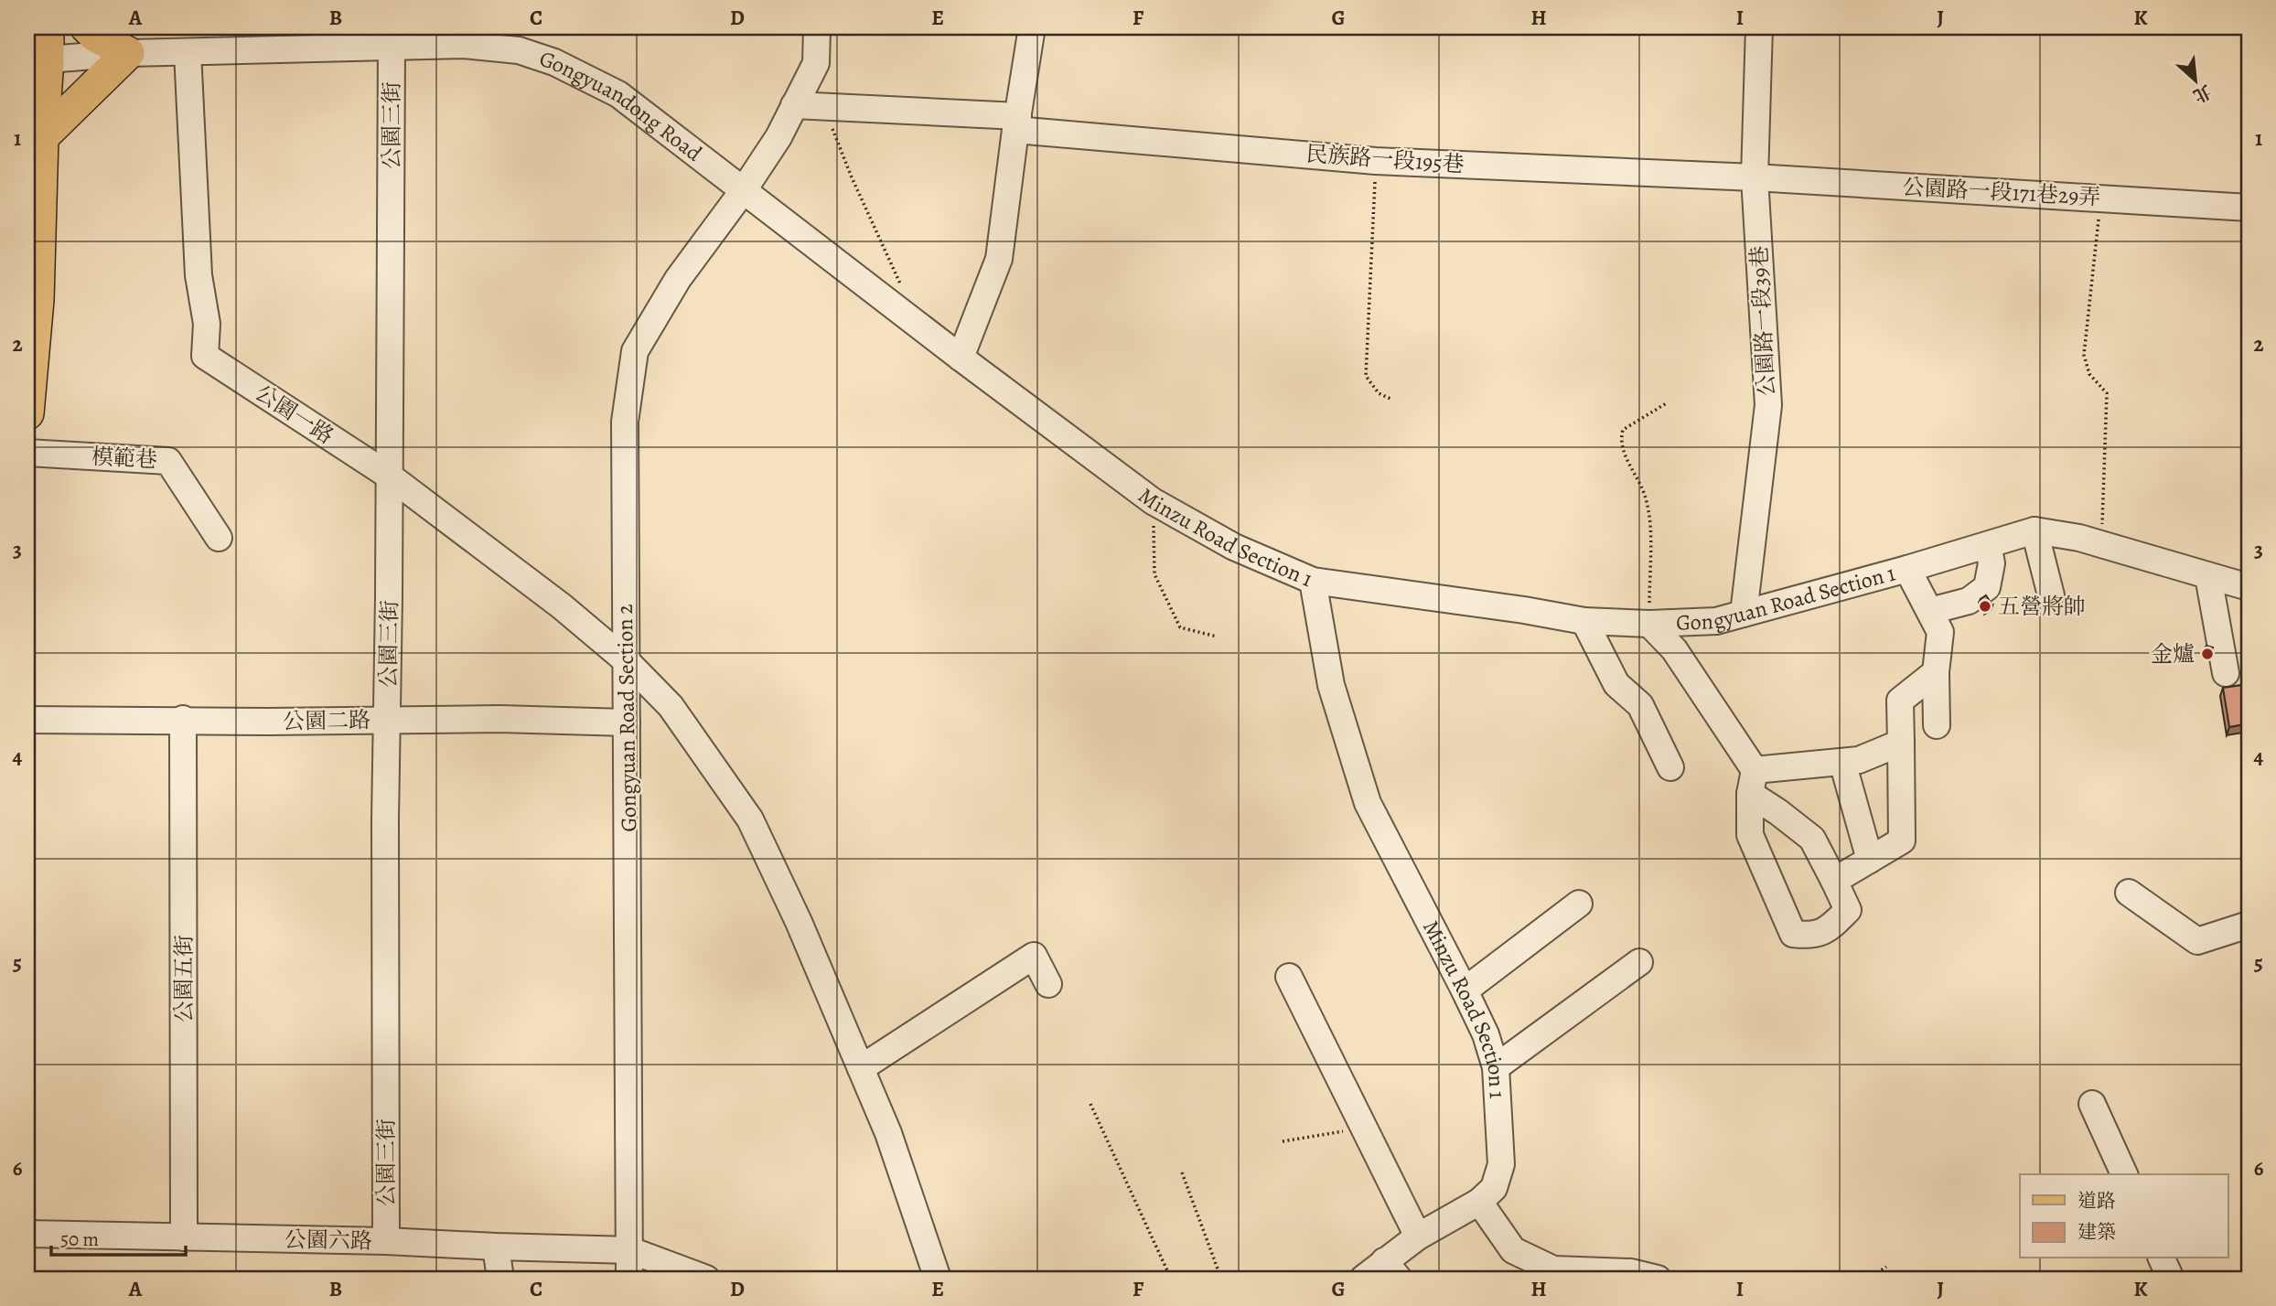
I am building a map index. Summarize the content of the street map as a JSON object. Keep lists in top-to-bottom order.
{
  "streets": {
    "street": [
      "Gongyuandong Road",
      "公園三街",
      "民族路一段195巷",
      "公園路一段171巷29弄",
      "公園路一段39巷",
      "公園一路",
      "模範巷",
      "Minzu Road Section 1",
      "Gongyuan Road Section 1",
      "Gongyuan Road Section 2",
      "公園二路",
      "公園五街",
      "公園六路"
    ]
  },
  "crossings": [
    ["Gongyuandong Road", "公園三街"],
    ["Gongyuandong Road", "公園一路"],
    ["Gongyuandong Road", "Minzu Road Section 1"],
    ["Gongyuandong Road", "Gongyuan Road Section 2"],
    ["公園三街", "公園一路"],
    ["公園三街", "公園二路"],
    ["公園三街", "公園六路"],
    ["民族路一段195巷", "公園路一段171巷29弄"],
    ["民族路一段195巷", "公園路一段39巷"],
    ["公園路一段171巷29弄", "公園路一段39巷"],
    ["公園路一段39巷", "Gongyuan Road Section 1"],
    ["公園一路", "Gongyuan Road Section 2"],
    ["Minzu Road Section 1", "Gongyuan Road Section 1"],
    ["Minzu Road Section 1", "Gongyuan Road Section 2"],
    ["Gongyuan Road Section 2", "公園二路"],
    ["Gongyuan Road Section 2", "公園六路"],
    ["公園二路", "公園五街"],
    ["公園五街", "公園六路"]
  ],
  "places": ["五營將帥", "金爐"],
  "legend": ["道路", "建築"],
  "scale_bar": "50 m",
  "north": "bottom right",
  "grid": {
    "columns": [
      "A",
      "B",
      "C",
      "D",
      "E",
      "F",
      "G",
      "H",
      "I",
      "J",
      "K"
    ],
    "rows": [
      "1",
      "2",
      "3",
      "4",
      "5",
      "6"
    ]
  }
}
